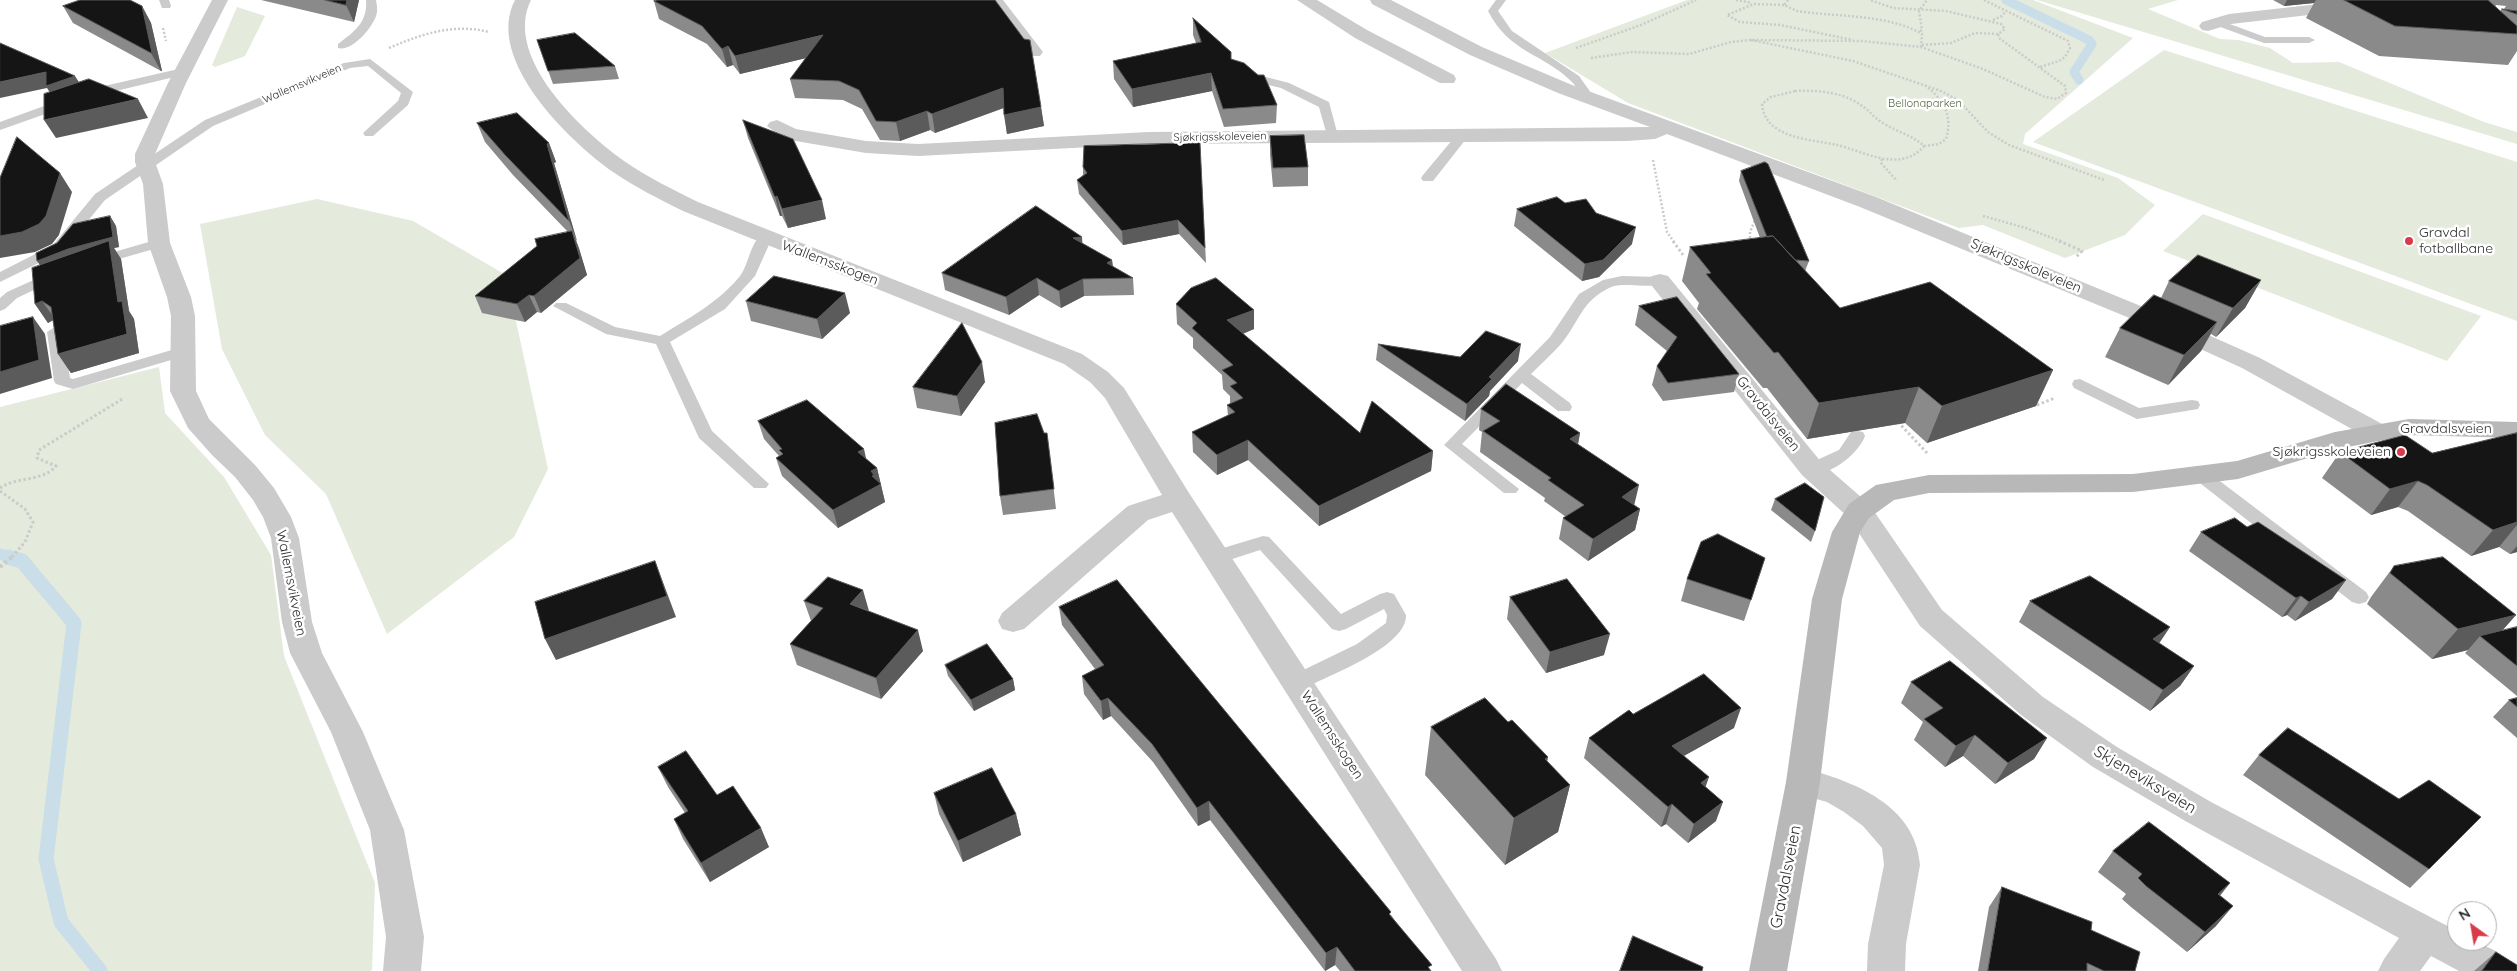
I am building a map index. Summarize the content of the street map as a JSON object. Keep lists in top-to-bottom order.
{
  "streets": {
    "main road": ["Gravdalsveien"],
    "street": [
      "Wallemsvikveien",
      "Sjøkrigsskoleveien",
      "Wallemsskogen",
      "Skjeneviksveien"
    ]
  },
  "crossings": [
    ["Sjøkrigsskoleveien", "Gravdalsveien"],
    ["Gravdalsveien", "Skjeneviksveien"]
  ],
  "parks": ["Bellonaparken"],
  "places": ["Gravdal fotballbane", "Sjøkrigsskoleveien"],
  "north": "top left"
}
